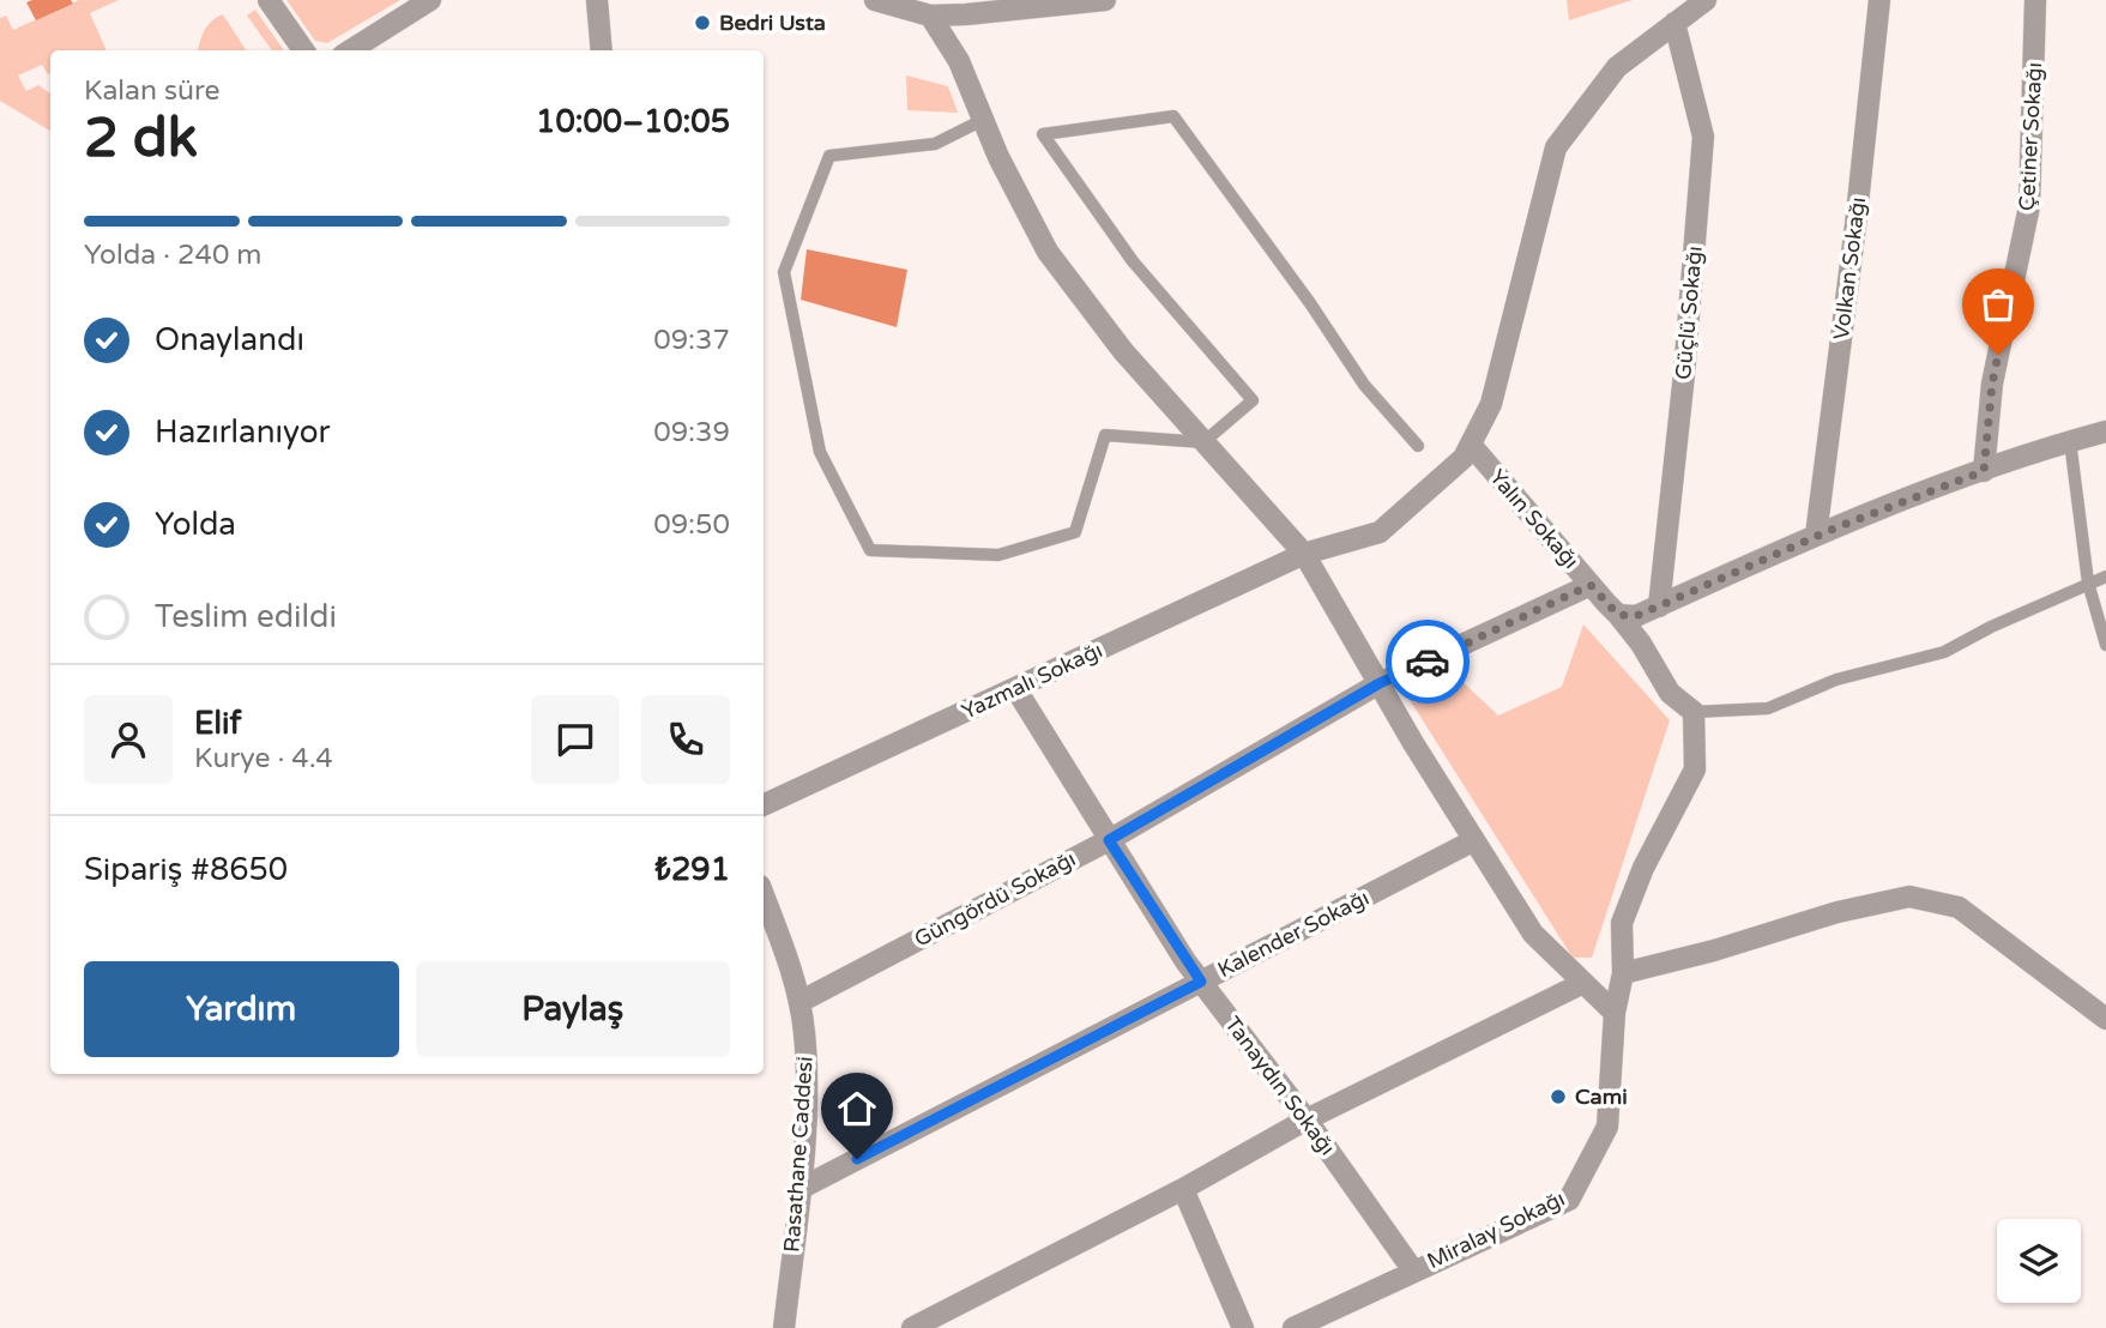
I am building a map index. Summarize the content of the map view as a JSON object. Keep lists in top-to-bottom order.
{
  "streets": {
    "street": [
      "Çetiner Sokağı",
      "Volkan Sokağı",
      "Güçlü Sokağı",
      "Yalın Sokağı",
      "Yazmalı Sokağı",
      "Güngördü Sokağı",
      "Kalender Sokağı",
      "Tanaydın Sokağı",
      "Rasathane Caddesi",
      "Miralay Sokağı"
    ]
  },
  "crossings": [
    ["Güçlü Sokağı", "Yazmalı Sokağı"],
    ["Yalın Sokağı", "Yazmalı Sokağı"],
    ["Yalın Sokağı", "Güngördü Sokağı"],
    ["Yalın Sokağı", "Miralay Sokağı"],
    ["Yazmalı Sokağı", "Tanaydın Sokağı"],
    ["Güngördü Sokağı", "Tanaydın Sokağı"],
    ["Güngördü Sokağı", "Rasathane Caddesi"],
    ["Kalender Sokağı", "Tanaydın Sokağı"],
    ["Kalender Sokağı", "Rasathane Caddesi"],
    ["Tanaydın Sokağı", "Miralay Sokağı"]
  ],
  "places": ["Bedri Usta", "Cami"],
  "page": {
    "heading": ["2 dk", "Kalan süre", "10:00–10:05"],
    "panel": [
      "Elif",
      "Kurye · 4.4",
      "Sipariş #8650",
      "₺291"
    ],
    "bar": "Yolda · 240 m",
    "list": [
      ["Onaylandı", "09:37"],
      ["Hazırlanıyor", "09:39"],
      ["Yolda", "09:50"],
      "Teslim edildi"
    ],
    "buttons": ["Yardım", "Paylaş"]
  }
}
